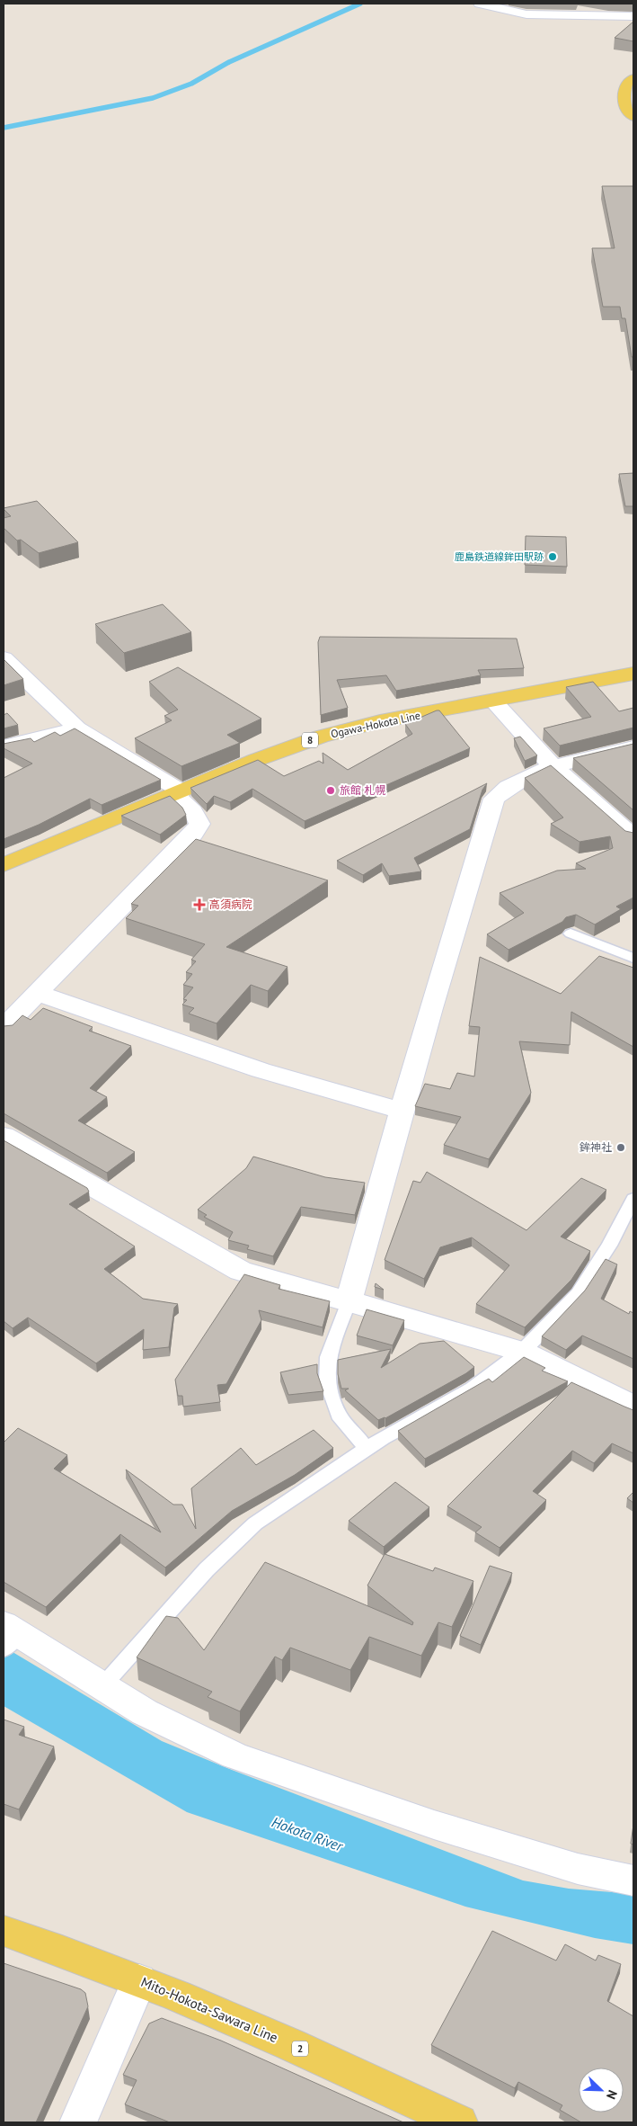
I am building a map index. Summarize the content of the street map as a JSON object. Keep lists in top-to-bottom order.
{
  "streets": {
    "main road": [
      "Ogawa-Hokota Line",
      "8",
      "Mito-Hokota-Sawara Line",
      "2"
    ]
  },
  "water": ["Hokota River"],
  "places": {
    "other": ["鹿島鉄道線鉾田駅跡", "旅館 札幌", "鉾神社"],
    "health": ["高須病院"]
  },
  "north": "bottom right"
}
